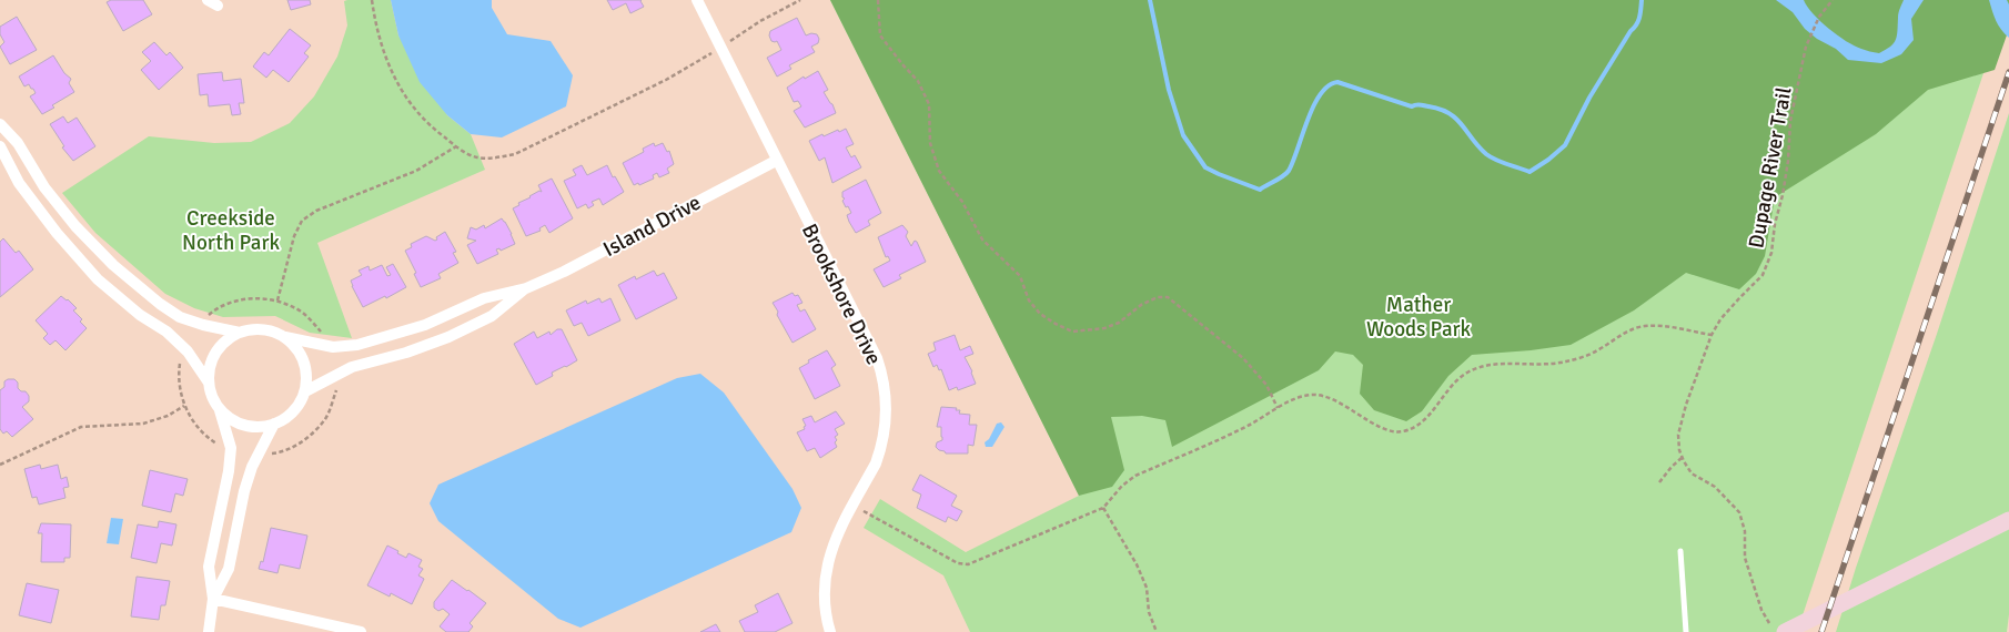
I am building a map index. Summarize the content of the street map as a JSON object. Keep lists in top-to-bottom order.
{
  "streets": {
    "street": ["Island Drive", "Brookshore Drive"],
    "path": ["Dupage River Trail"]
  },
  "crossings": [
    ["Island Drive", "Brookshore Drive"]
  ],
  "parks": ["Creekside North Park", "Mather Woods Park"]
}
